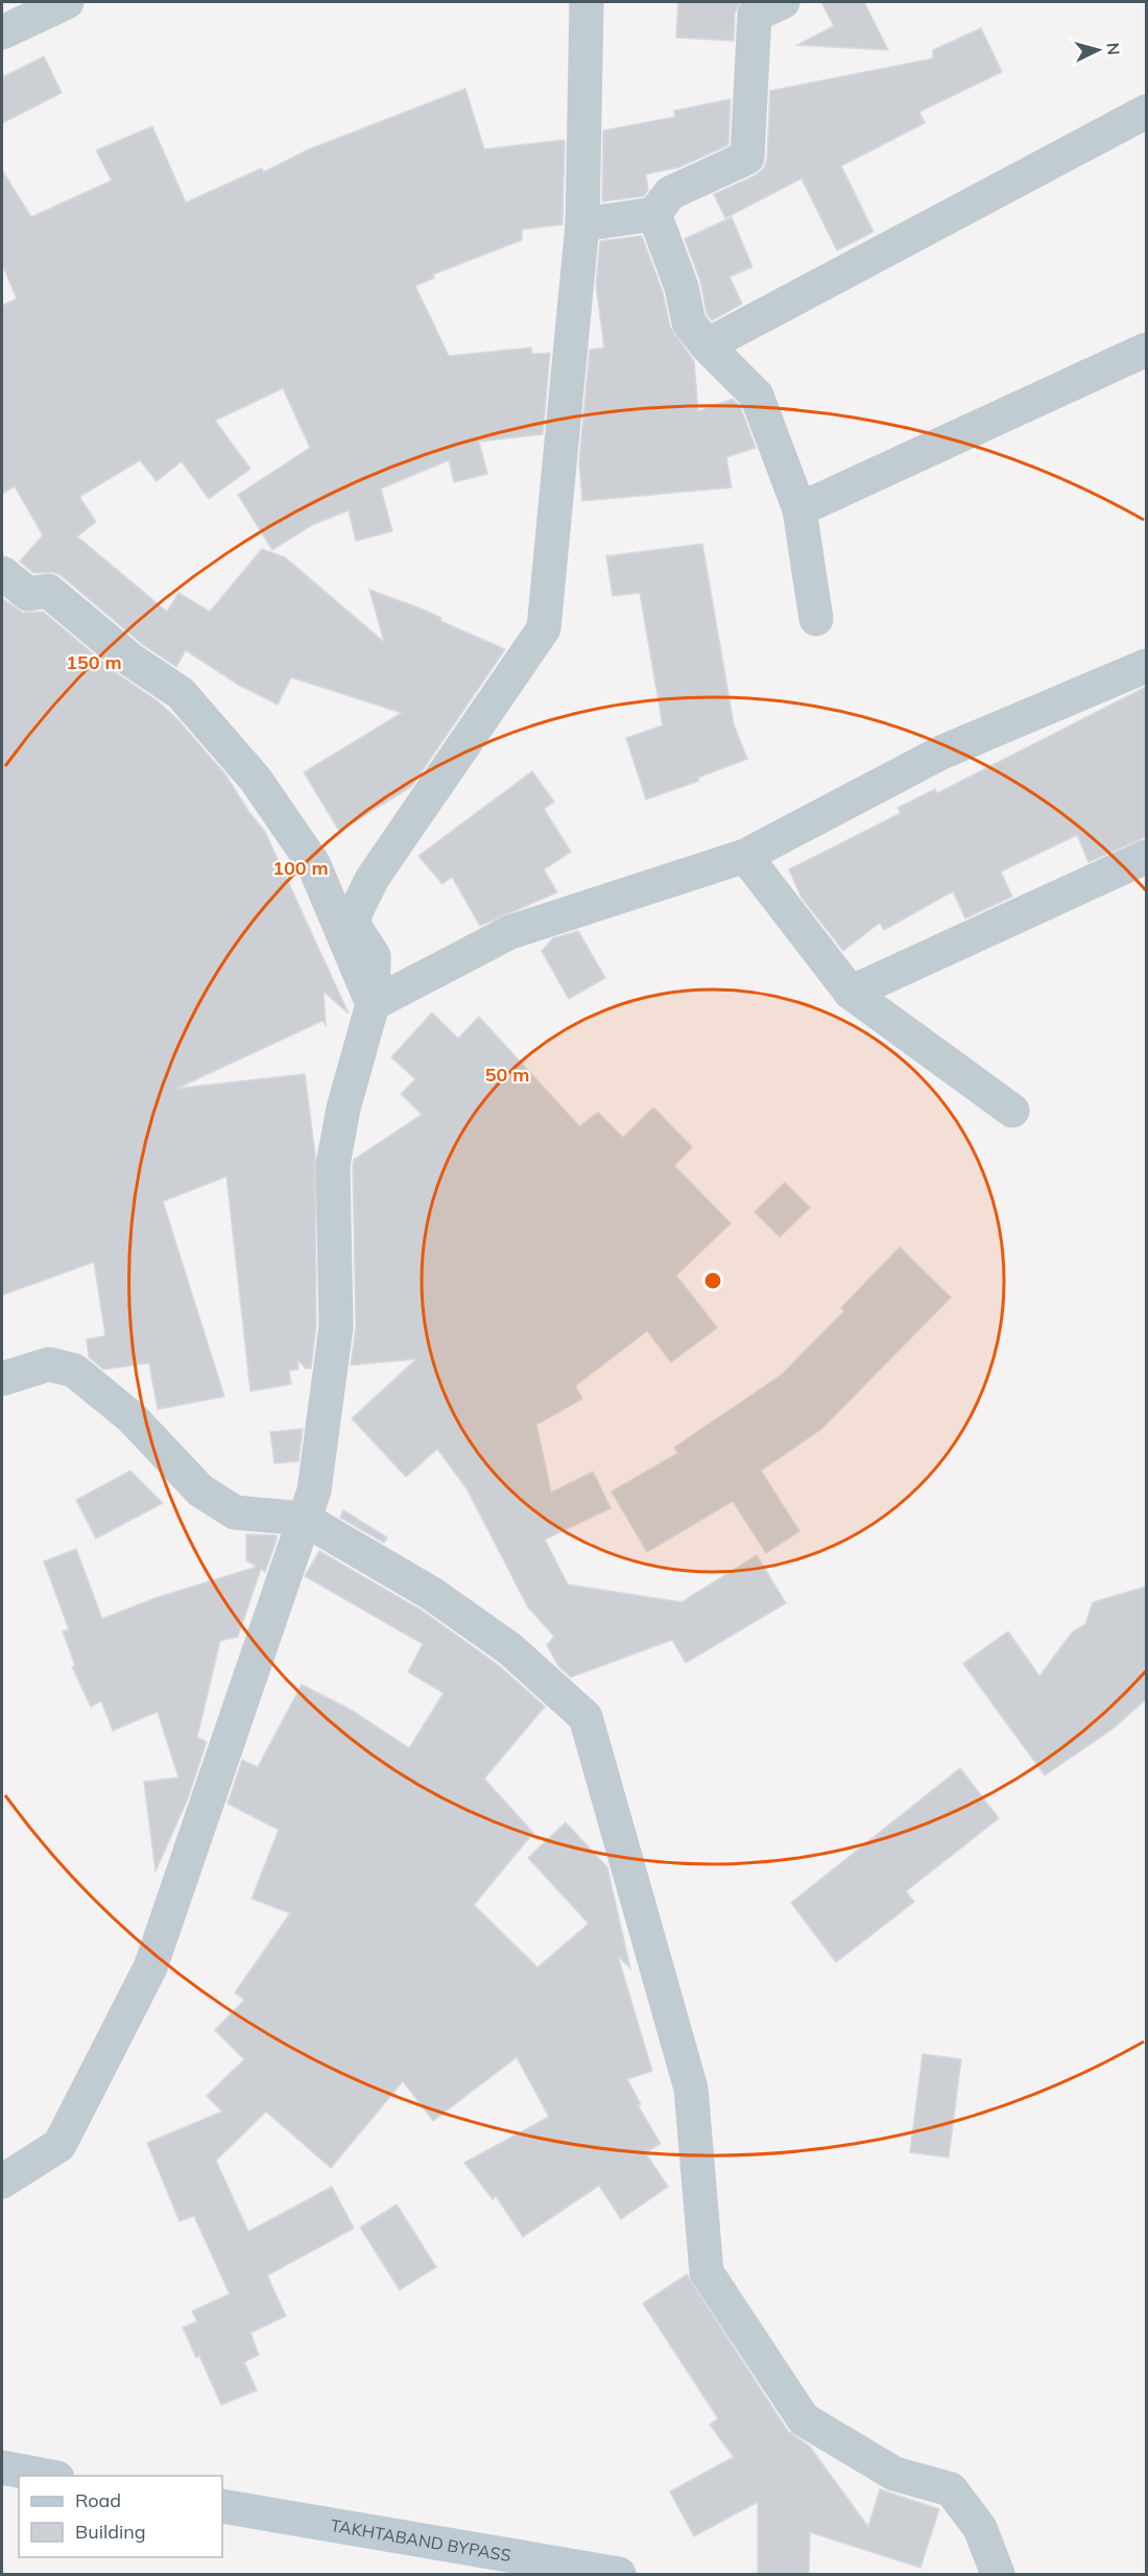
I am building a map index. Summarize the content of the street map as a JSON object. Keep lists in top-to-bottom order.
{
  "streets": {
    "main road": ["TAKHTABAND BYPASS"]
  },
  "legend": ["Road", "Building"],
  "north": "right",
  "rings": ["150 m", "100 m", "50 m"]
}
